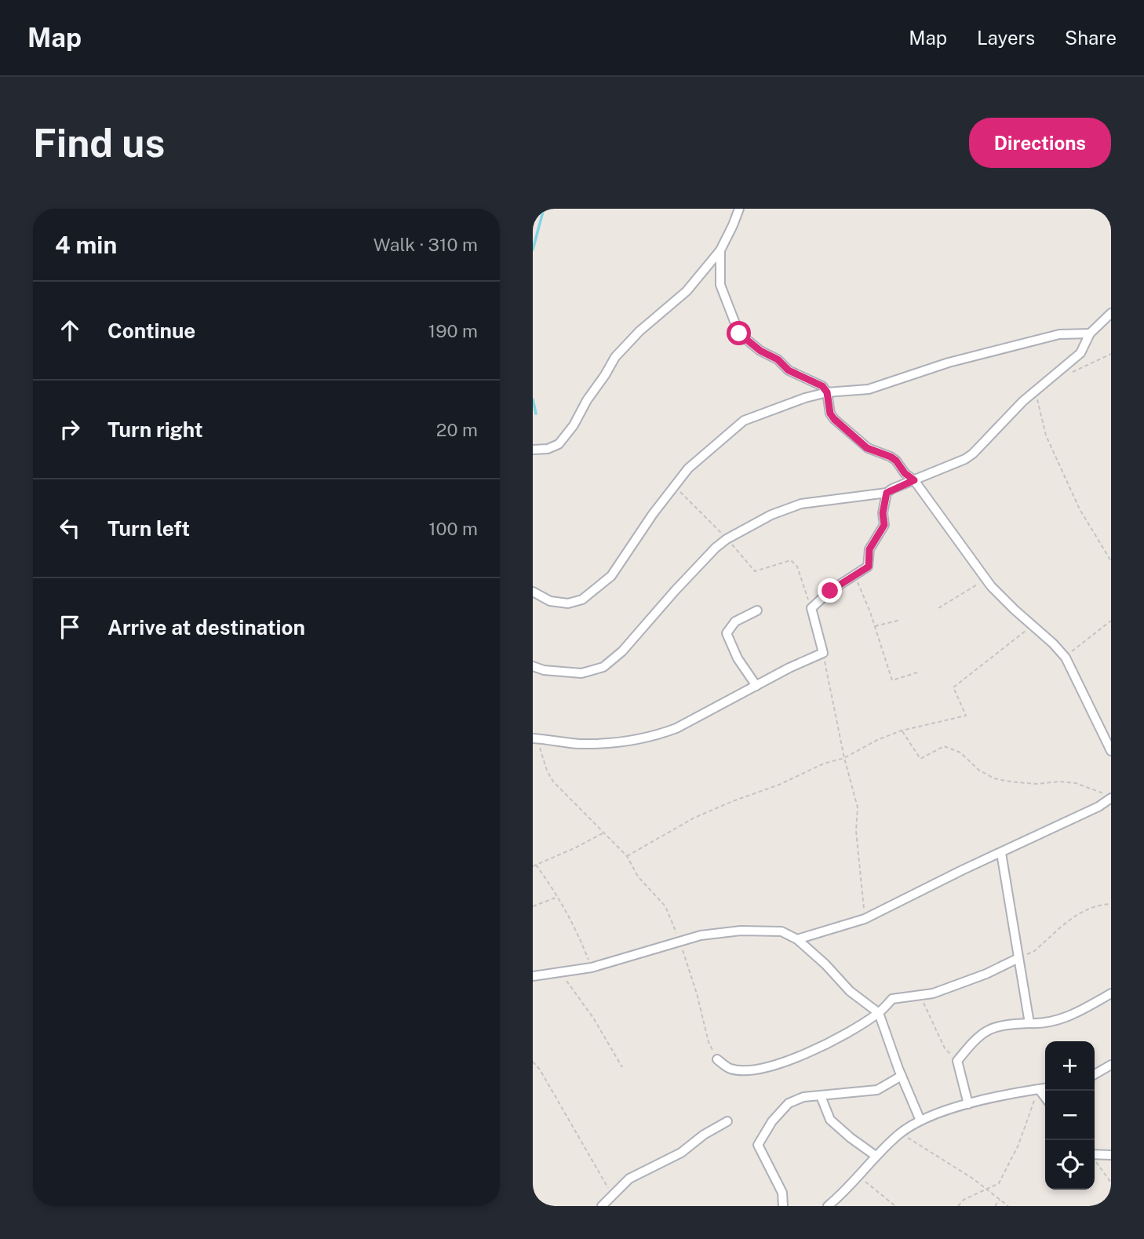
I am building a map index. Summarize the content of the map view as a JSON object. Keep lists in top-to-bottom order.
{
  "page": {
    "header": "Map",
    "nav": ["Map", "Layers", "Share"],
    "buttons": "Directions",
    "title": "Find us",
    "heading": ["4 min", "Walk · 310 m"],
    "list": [
      ["Continue", "190 m"],
      ["Turn right", "20 m"],
      ["Turn left", "100 m"],
      "Arrive at destination"
    ],
    "map_buttons": ["+", "−"]
  }
}
